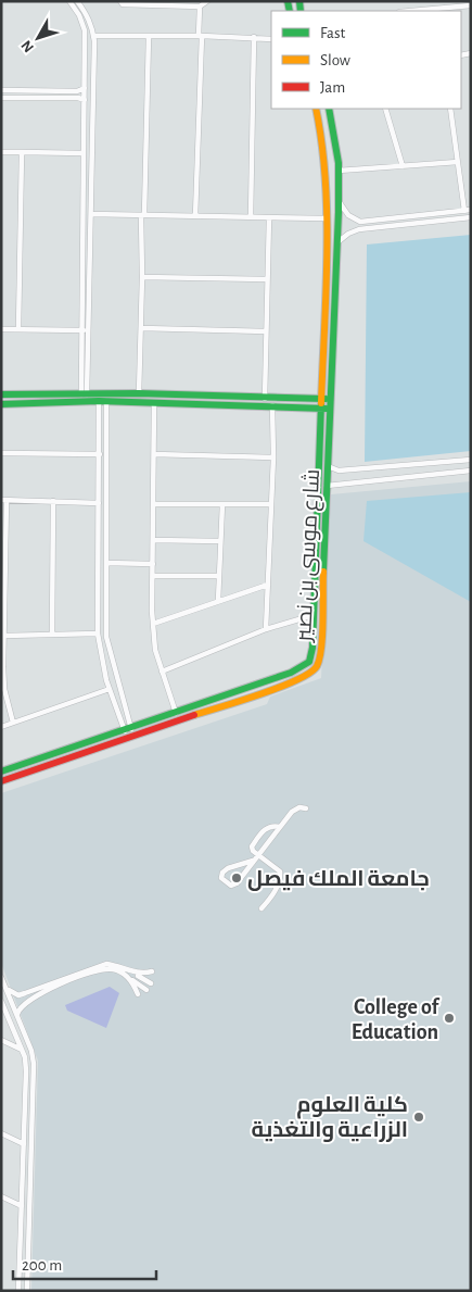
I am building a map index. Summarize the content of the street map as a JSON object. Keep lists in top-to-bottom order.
{
  "streets": {
    "street": ["شارع موسى بن نصير"]
  },
  "places": ["جامعة الملك فيصل", "College of Education", "كلية العلوم الزراعية والتغذية"],
  "legend": ["Fast", "Slow", "Jam"],
  "scale_bar": "200 m",
  "north": "bottom left"
}
